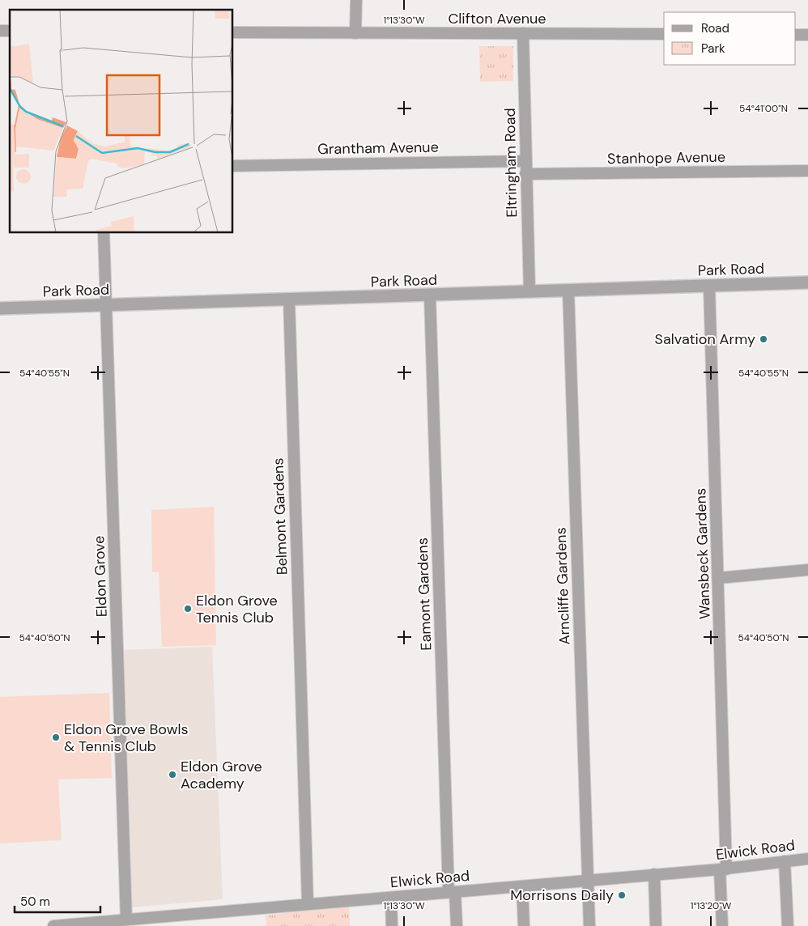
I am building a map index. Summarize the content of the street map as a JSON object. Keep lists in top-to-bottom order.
{
  "streets": {
    "street": [
      "Clifton Avenue",
      "Grantham Avenue",
      "Stanhope Avenue",
      "Eltringham Road",
      "Park Road",
      "Belmont Gardens",
      "Wansbeck Gardens",
      "Eldon Grove",
      "Arncliffe Gardens",
      "Eamont Gardens",
      "Elwick Road"
    ]
  },
  "crossings": [
    ["Clifton Avenue", "Eltringham Road"],
    ["Grantham Avenue", "Eltringham Road"],
    ["Stanhope Avenue", "Eltringham Road"],
    ["Eltringham Road", "Park Road"],
    ["Park Road", "Belmont Gardens"],
    ["Park Road", "Wansbeck Gardens"],
    ["Park Road", "Eldon Grove"],
    ["Park Road", "Arncliffe Gardens"],
    ["Park Road", "Eamont Gardens"],
    ["Belmont Gardens", "Elwick Road"],
    ["Wansbeck Gardens", "Elwick Road"],
    ["Eldon Grove", "Elwick Road"],
    ["Arncliffe Gardens", "Elwick Road"],
    ["Eamont Gardens", "Elwick Road"]
  ],
  "places": [
    "Salvation Army",
    "Eldon Grove Tennis Club",
    "Eldon Grove Bowls & Tennis Club",
    "Eldon Grove Academy",
    "Morrisons Daily"
  ],
  "legend": ["Road", "Park"],
  "scale_bar": "50 m",
  "coordinates": [
    "1°13'30\"W",
    "54°41'00\"N",
    "54°40'55\"N",
    "54°40'50\"N",
    "1°13'20\"W"
  ]
}
